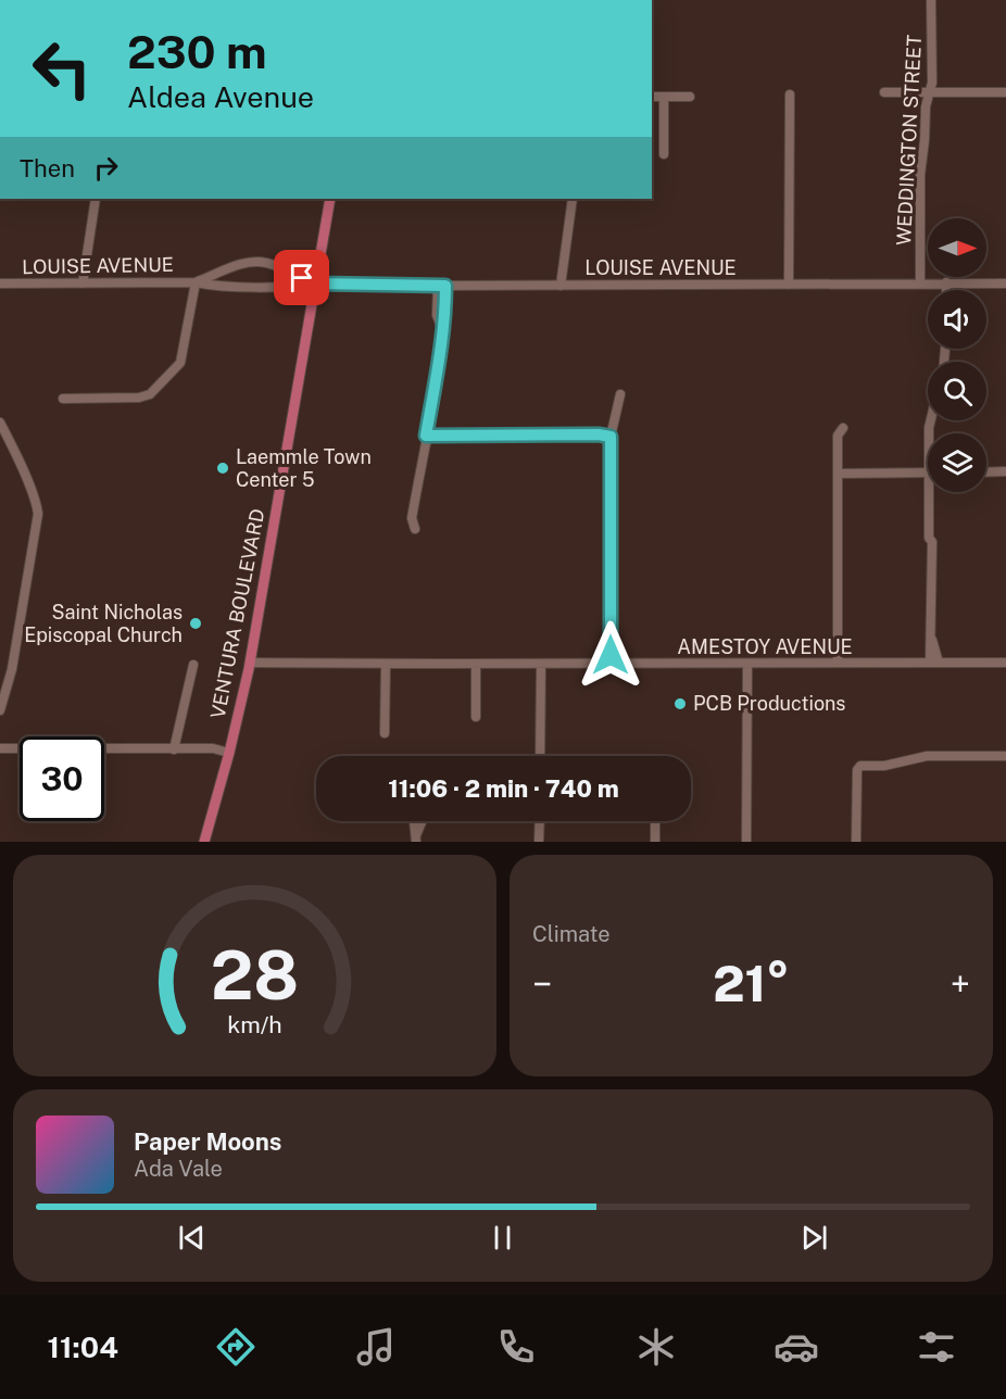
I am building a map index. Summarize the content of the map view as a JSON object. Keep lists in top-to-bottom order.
{
  "streets": {
    "main road": ["VENTURA BOULEVARD"],
    "street": ["WEDDINGTON STREET", "LOUISE AVENUE", "AMESTOY AVENUE"]
  },
  "crossings": [
    ["WEDDINGTON STREET", "LOUISE AVENUE"],
    ["LOUISE AVENUE", "VENTURA BOULEVARD"],
    ["VENTURA BOULEVARD", "AMESTOY AVENUE"]
  ],
  "places": ["Laemmle Town Center 5", "Saint Nicholas Episcopal Church", "PCB Productions"],
  "north": "right",
  "page": {
    "turn": ["230 m", "Aldea Avenue"],
    "then": "Then",
    "limit": "30",
    "trip": "11:06 · 2 min · 740 m",
    "tile": "Climate",
    "heat": ["−", "21°", "+"],
    "song": ["Paper Moons", "Ada Vale"],
    "tabs": "11:04",
    "gauge": ["28", "km/h"]
  }
}
